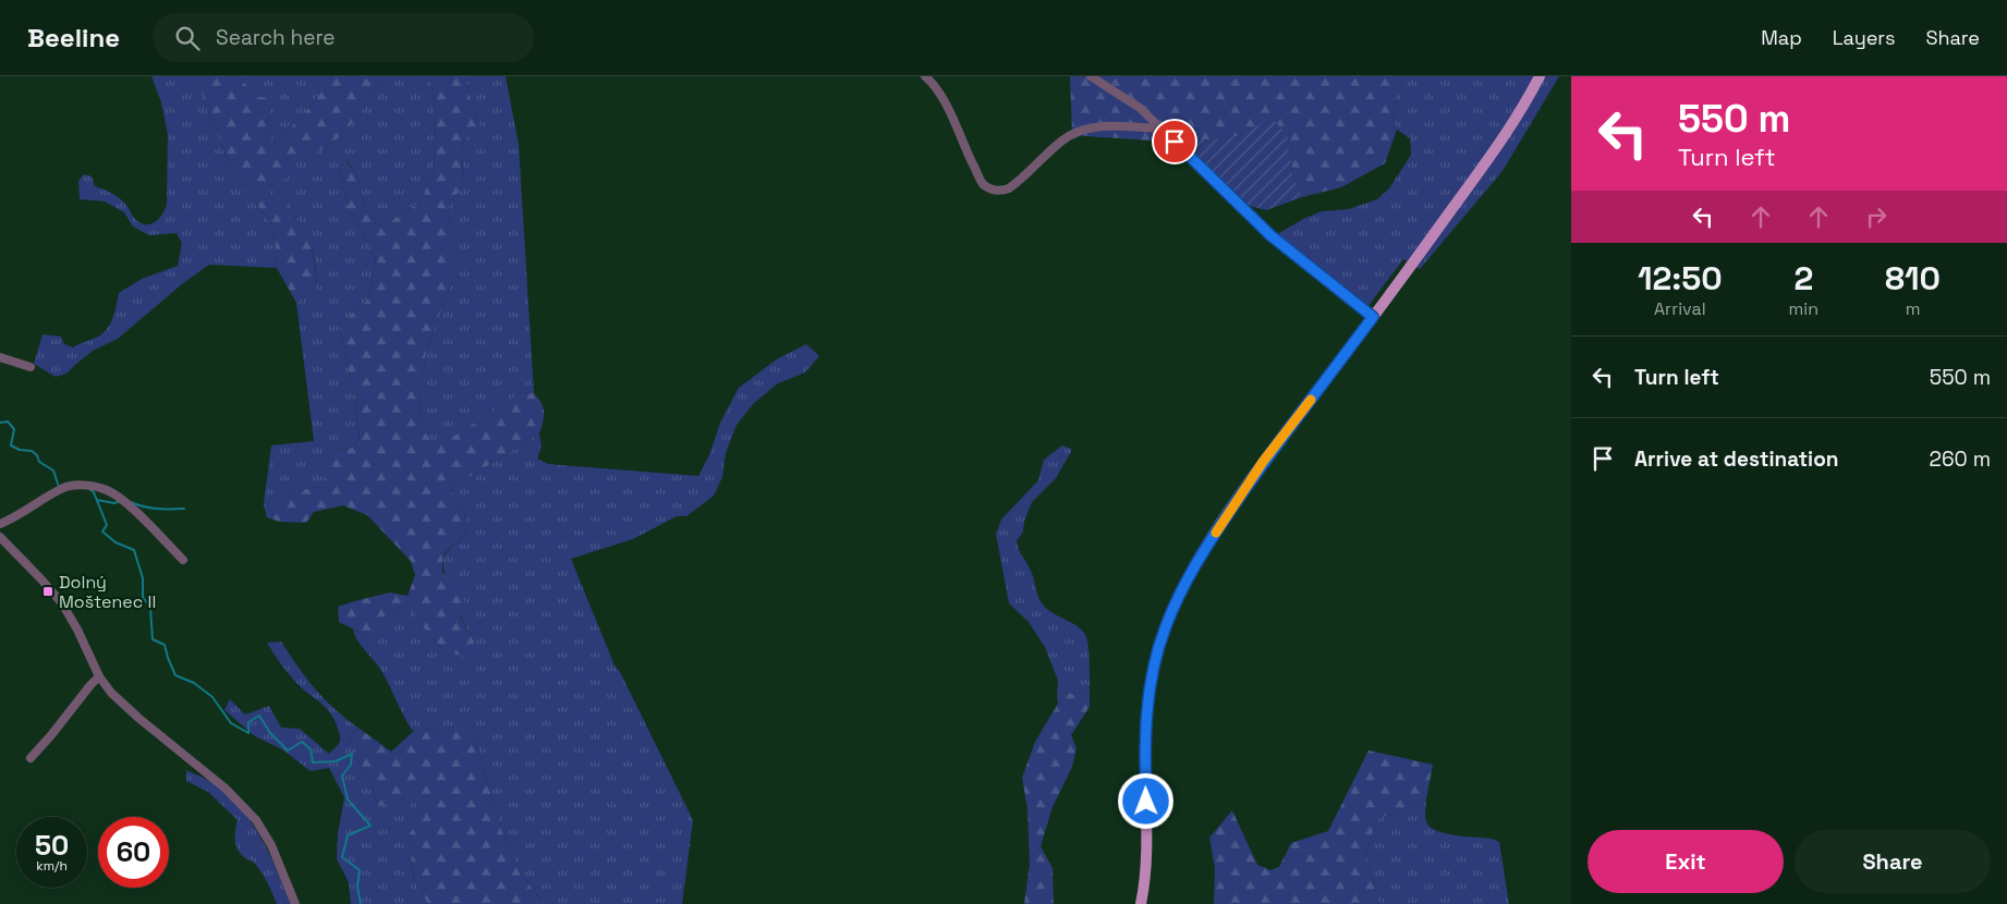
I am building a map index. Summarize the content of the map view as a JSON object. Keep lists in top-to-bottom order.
{
  "places": {
    "transit": ["Dolný Moštenec II"]
  },
  "page": {
    "header": "Beeline",
    "search": "Search here",
    "nav": ["Map", "Layers", "Share"],
    "turn": ["550 m", "Turn left"],
    "eta": [
      "12:50",
      "Arrival",
      "2",
      "min",
      "810",
      "m"
    ],
    "list": [
      {
        "name": "Turn left",
        "value": "550 m"
      },
      {
        "name": "Arrive at destination",
        "value": "260 m"
      }
    ],
    "speed": "50 km/h",
    "limit": "60",
    "buttons": ["Exit", "Share"]
  }
}
